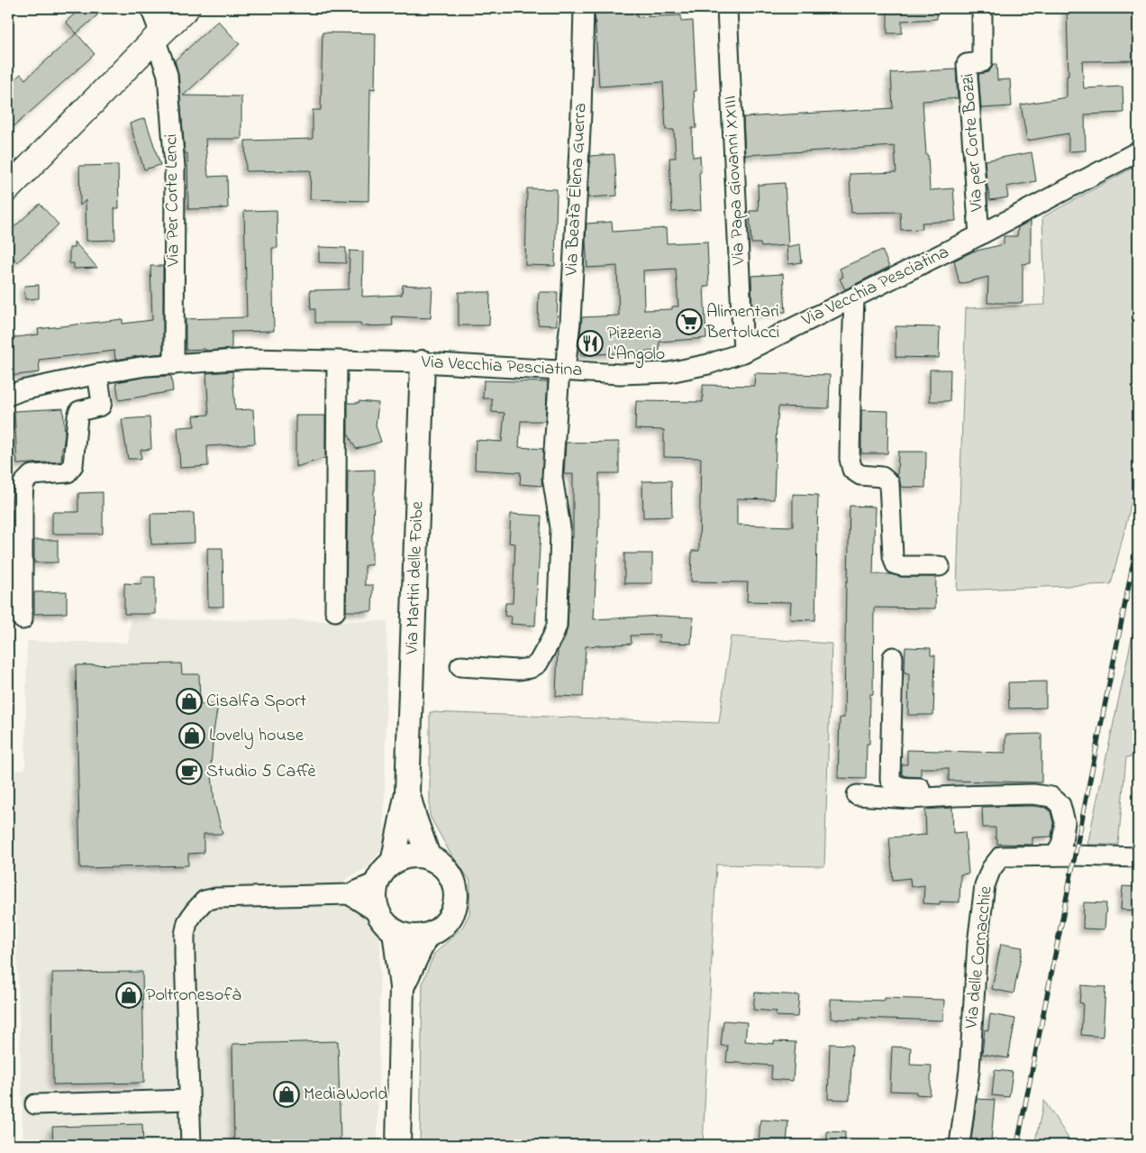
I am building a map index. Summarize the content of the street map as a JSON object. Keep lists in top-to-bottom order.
{
  "streets": {
    "street": [
      "Via per Corte Bozzi",
      "Via Papa Giovanni XXIII",
      "Via Beata Elena Guerra",
      "Via Per Corte Lenci",
      "Via Vecchia Pesciatina",
      "Via Martiri delle Foibe",
      "Via delle Cornacchie"
    ]
  },
  "crossings": [
    ["Via per Corte Bozzi", "Via Vecchia Pesciatina"],
    ["Via Papa Giovanni XXIII", "Via Vecchia Pesciatina"],
    ["Via Beata Elena Guerra", "Via Vecchia Pesciatina"],
    ["Via Per Corte Lenci", "Via Vecchia Pesciatina"],
    ["Via Vecchia Pesciatina", "Via Martiri delle Foibe"]
  ],
  "places": {
    "supermarket": ["Alimentari Bertolucci"],
    "restaurant": ["Pizzeria L'Angolo"],
    "shop": [
      "Cisalfa Sport",
      "Lovely house",
      "Poltronesofà",
      "MediaWorld"
    ],
    "cafe": ["Studio 5 Caffè"]
  }
}
